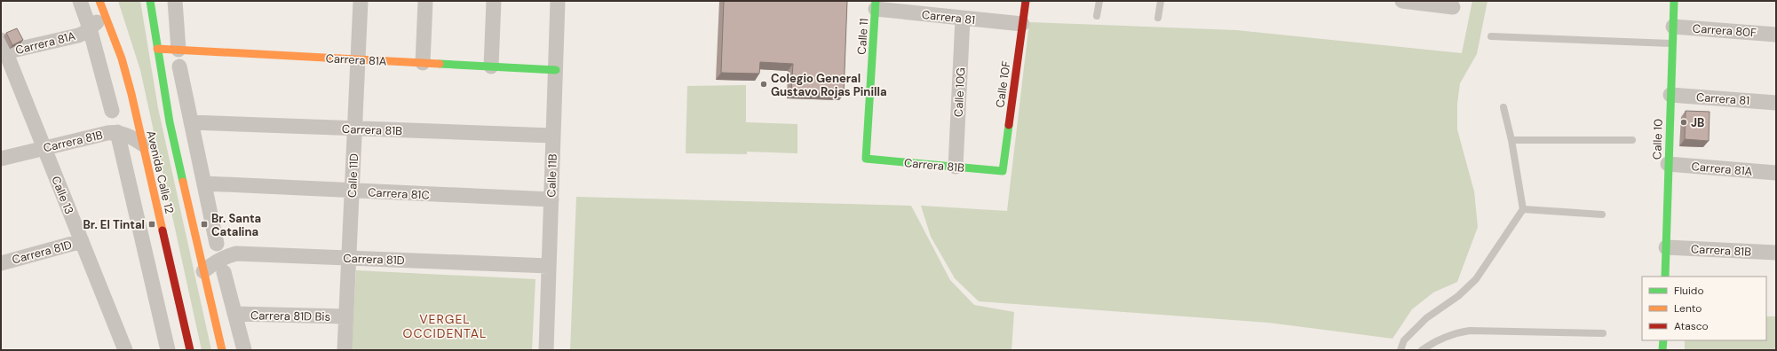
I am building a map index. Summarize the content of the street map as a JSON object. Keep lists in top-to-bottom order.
{
  "streets": {
    "street": [
      "Carrera 81",
      "Carrera 80F",
      "Calle 11",
      "Carrera 81A",
      "Calle 10F",
      "Calle 10G",
      "Carrera 81B",
      "Calle 10",
      "Avenida Calle 12",
      "Calle 11D",
      "Calle 11B",
      "Carrera 81C",
      "Calle 13",
      "Carrera 81D",
      "Carrera 81D Bis"
    ]
  },
  "crossings": [
    ["Carrera 81", "Calle 11"],
    ["Carrera 81", "Calle 10F"],
    ["Carrera 81", "Calle 10G"],
    ["Carrera 81", "Calle 10"],
    ["Carrera 80F", "Calle 10"],
    ["Calle 11", "Carrera 81B"],
    ["Carrera 81A", "Calle 10"],
    ["Carrera 81A", "Avenida Calle 12"],
    ["Carrera 81A", "Calle 11D"],
    ["Carrera 81A", "Calle 11B"],
    ["Carrera 81A", "Calle 13"],
    ["Calle 10F", "Carrera 81B"],
    ["Calle 10G", "Carrera 81B"],
    ["Carrera 81B", "Calle 10"],
    ["Carrera 81B", "Avenida Calle 12"],
    ["Carrera 81B", "Calle 11D"],
    ["Carrera 81B", "Calle 11B"],
    ["Carrera 81B", "Calle 13"],
    ["Avenida Calle 12", "Carrera 81D"],
    ["Calle 11D", "Carrera 81C"],
    ["Calle 11D", "Carrera 81D"],
    ["Calle 11D", "Carrera 81D Bis"],
    ["Calle 11B", "Carrera 81C"],
    ["Calle 11B", "Carrera 81D"],
    ["Calle 13", "Carrera 81D"]
  ],
  "districts": ["VERGEL OCCIDENTAL"],
  "places": {
    "other": ["Colegio General Gustavo Rojas Pinilla", "JB"],
    "transit": ["Br. El Tintal", "Br. Santa Catalina"]
  },
  "legend": ["Fluido", "Lento", "Atasco"]
}
